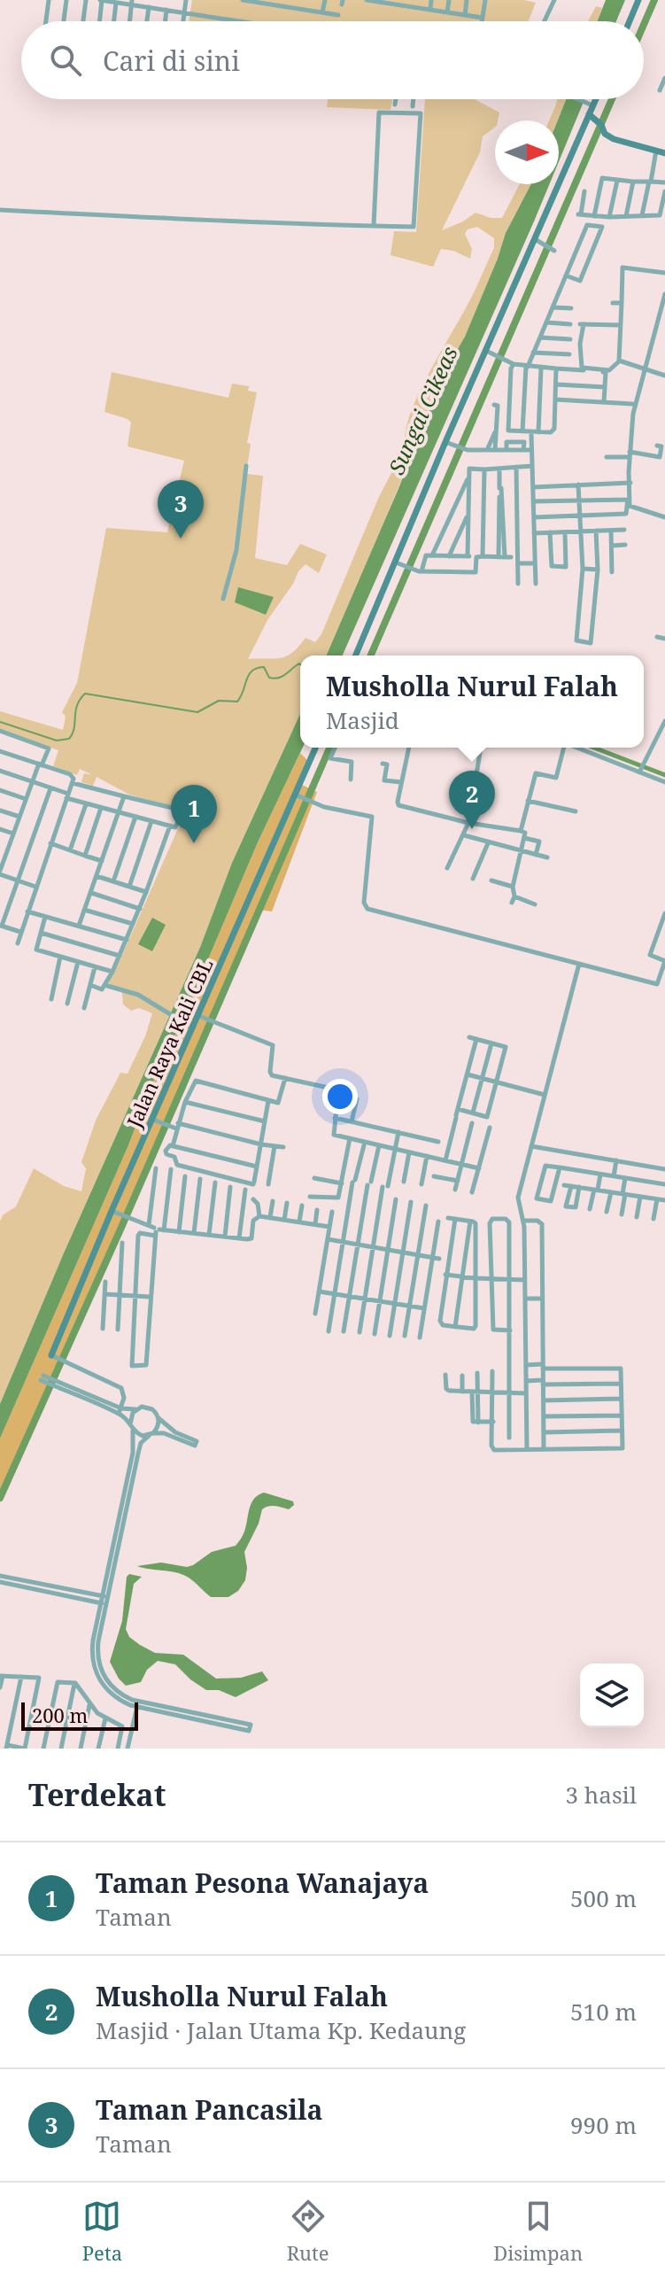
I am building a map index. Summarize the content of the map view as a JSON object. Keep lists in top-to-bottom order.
{
  "streets": {
    "main road": ["Jalan Raya Kali CBL"]
  },
  "water": ["Sungai Cikeas"],
  "scale_bar": "200 m",
  "north": "right",
  "page": {
    "search": "Cari di sini",
    "pins": ["3", "2", "1"],
    "popup": ["Musholla Nurul Falah", "Masjid"],
    "scale": "200 m",
    "heading": ["Terdekat", "3 hasil"],
    "list": [
      {
        "mark": "1",
        "name": "Taman Pesona Wanajaya",
        "note": "Taman",
        "value": "500 m"
      },
      {
        "mark": "2",
        "name": "Musholla Nurul Falah",
        "note": "Masjid · Jalan Utama Kp. Kedaung",
        "value": "510 m"
      },
      {
        "mark": "3",
        "name": "Taman Pancasila",
        "note": "Taman",
        "value": "990 m"
      }
    ],
    "nav": ["Peta", "Rute", "Disimpan"]
  }
}
